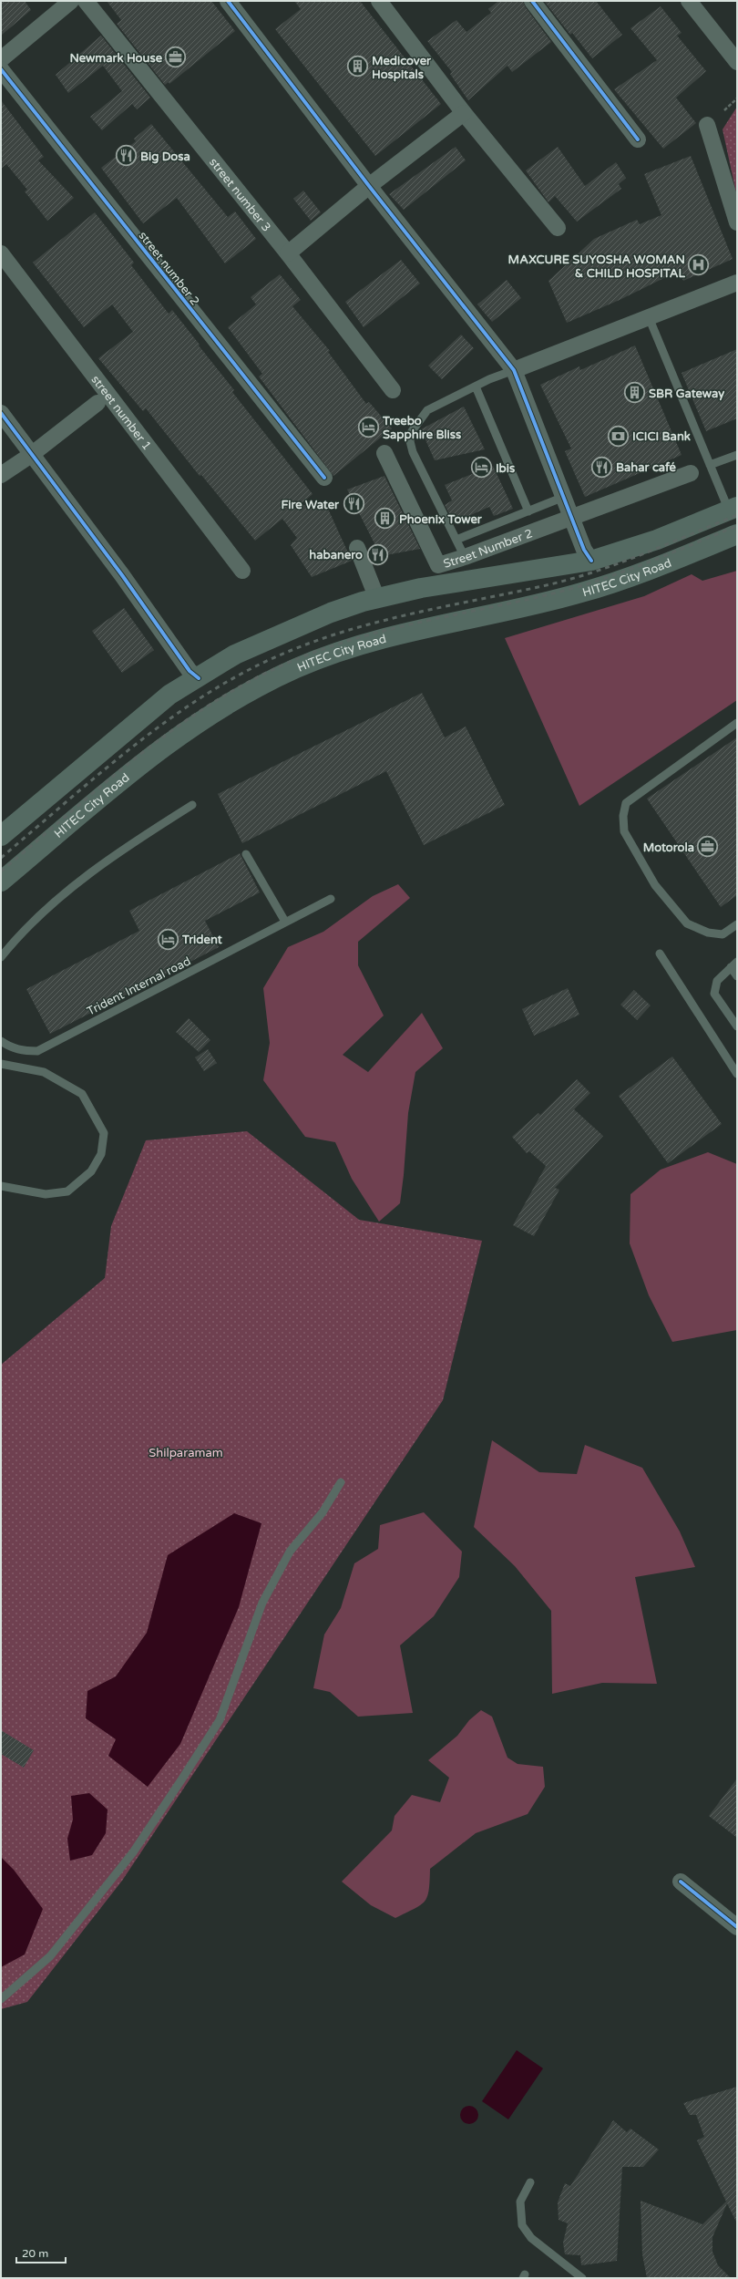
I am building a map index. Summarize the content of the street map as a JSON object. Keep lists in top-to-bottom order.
{
  "streets": {
    "main road": ["HITEC City Road"],
    "street": [
      "street number 3",
      "street number 2",
      "street number 1",
      "Street Number 2"
    ],
    "lane": ["Trident Internal road"]
  },
  "parks": ["Shilparamam"],
  "places": {
    "office": ["Newmark House", "Motorola"],
    "building": ["Medicover Hospitals", "SBR Gateway", "Phoenix Tower"],
    "restaurant": [
      "Big Dosa",
      "Bahar café",
      "Fire Water",
      "habanero"
    ],
    "hospital": ["MAXCURE SUYOSHA WOMAN & CHILD HOSPITAL"],
    "hotel": ["Treebo Sapphire Bliss", "Ibis", "Trident"],
    "bank": ["ICICI Bank"]
  },
  "scale_bar": "20 m"
}
